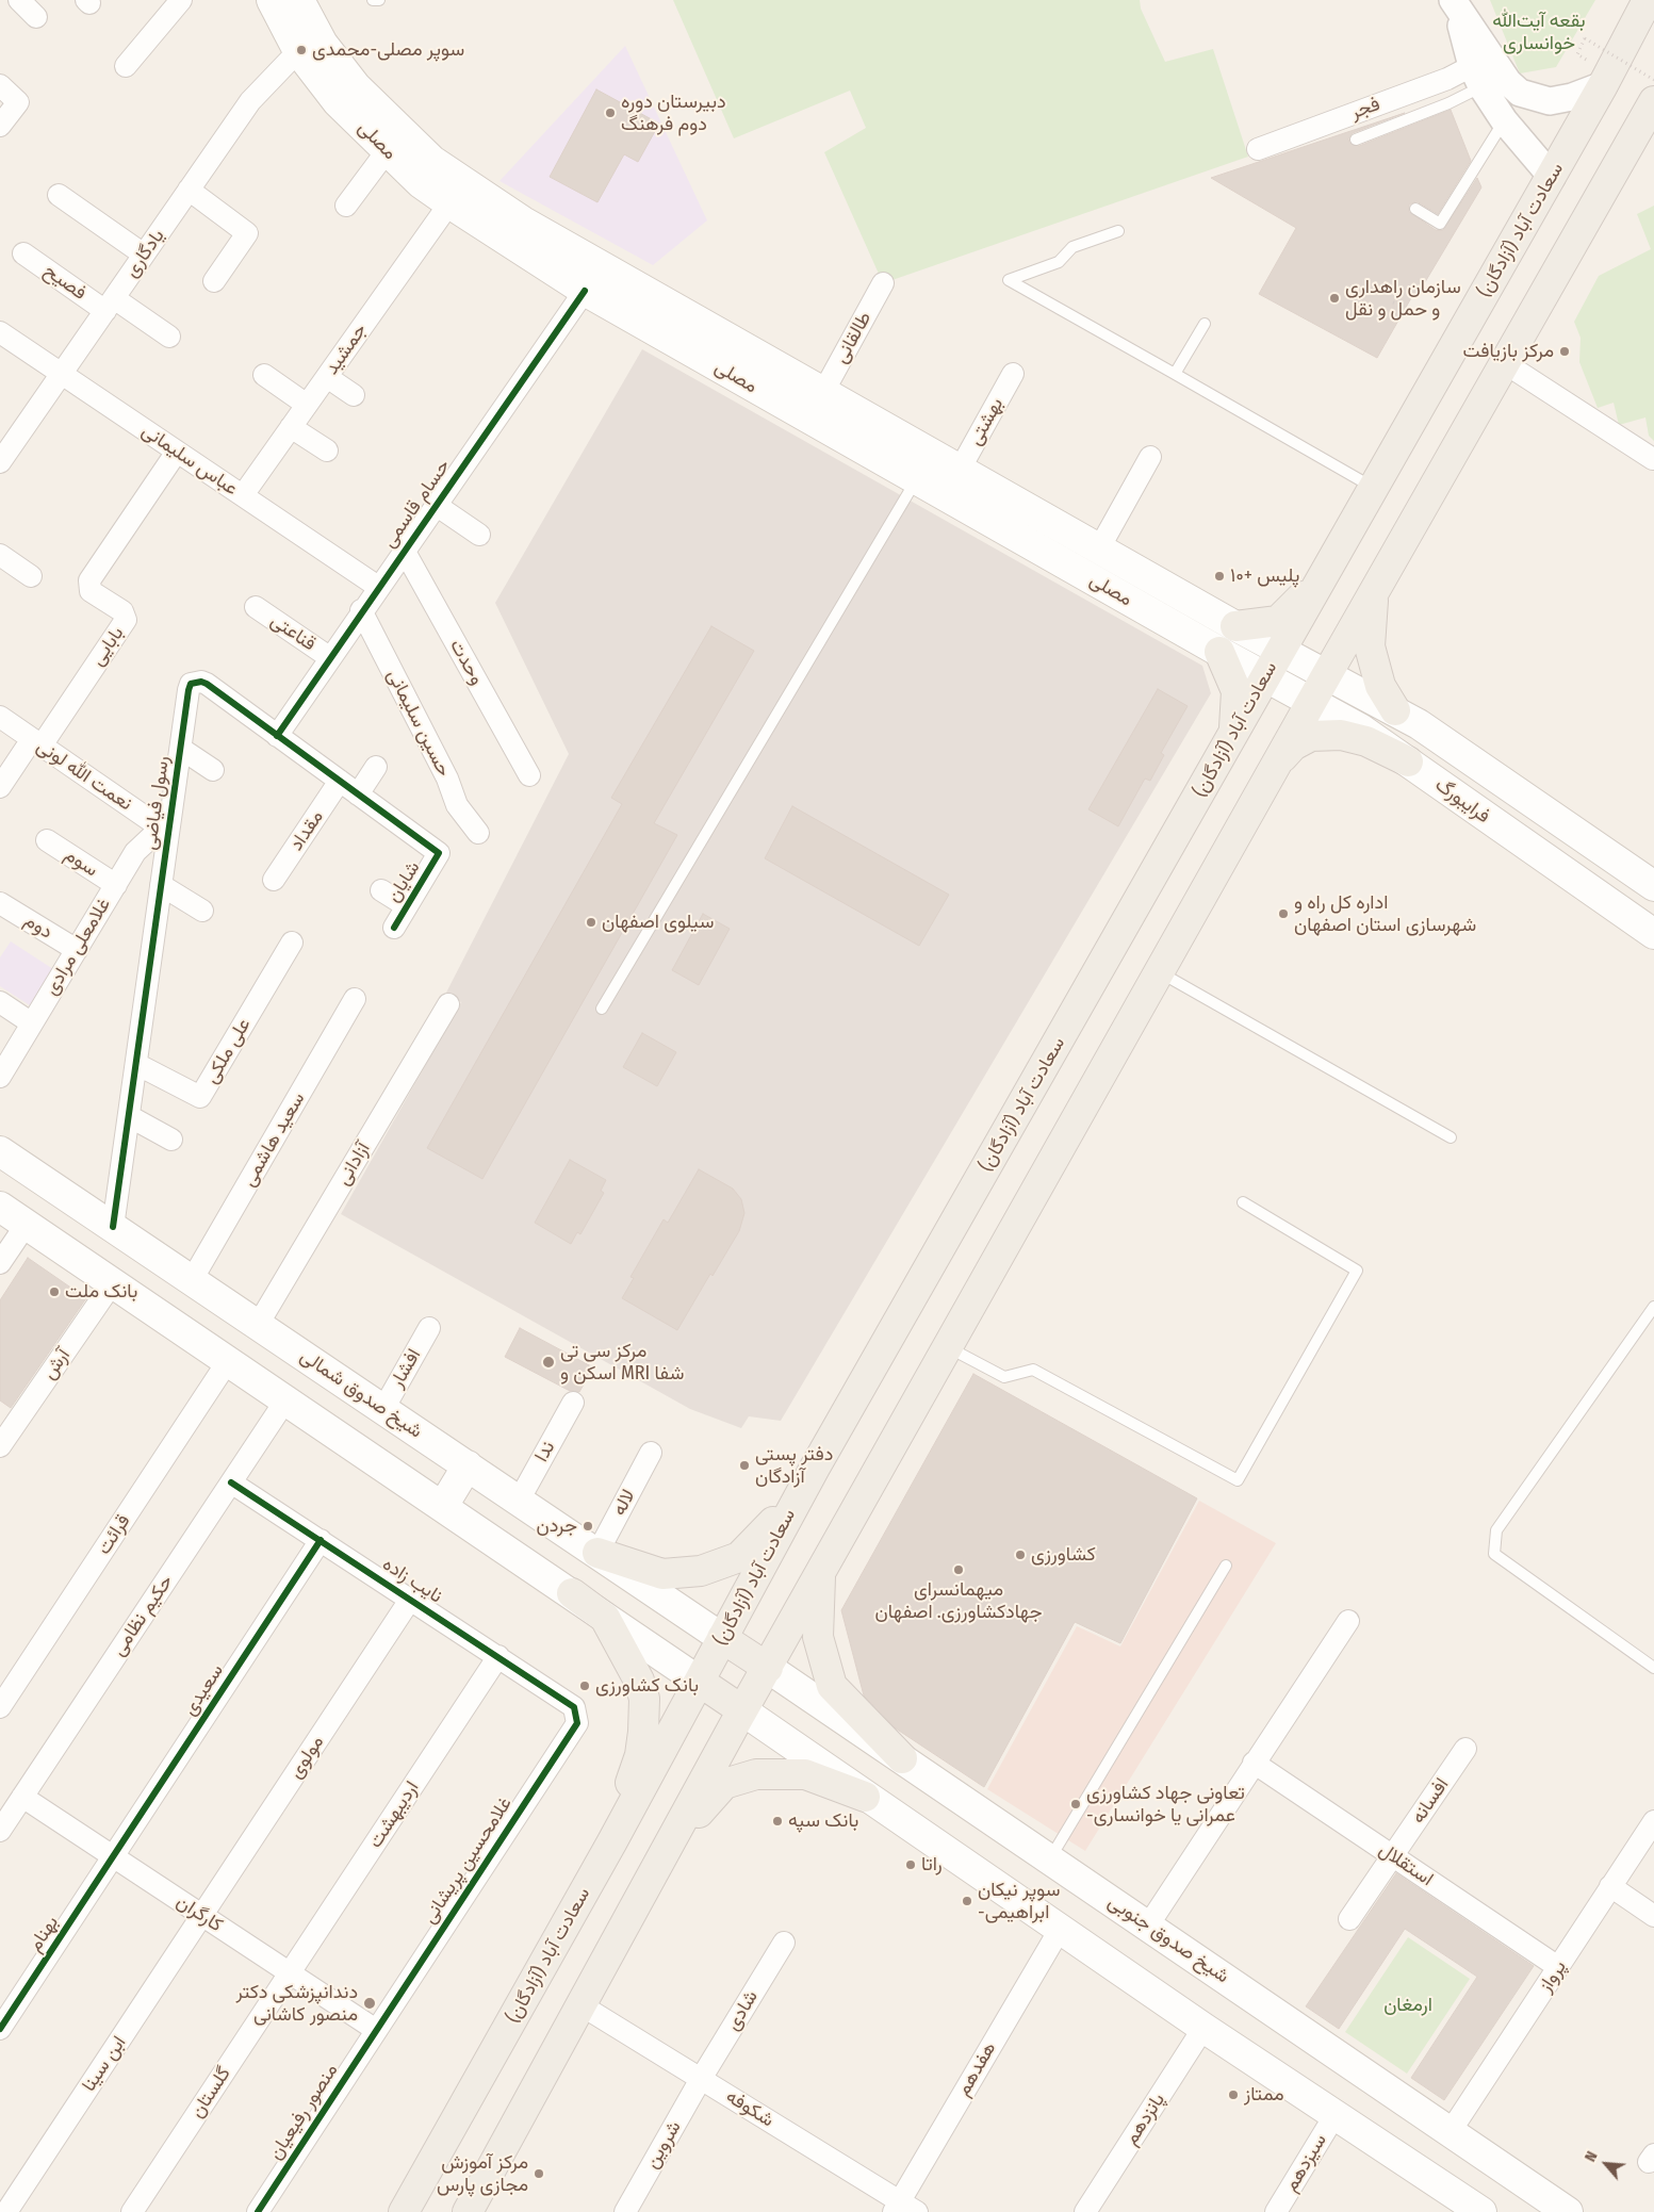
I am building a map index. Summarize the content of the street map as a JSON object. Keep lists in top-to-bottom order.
{
  "streets": {
    "main road": [
      "مصلی",
      "سعادت آباد (آزادگان)",
      "فرایبورگ",
      "شیخ صدوق شمالی",
      "شیخ صدوق جنوبی"
    ],
    "street": [
      "فجر",
      "یادگاری",
      "فصیح",
      "طالقانی",
      "جمشید",
      "بهشتی",
      "عباس سلیمانی",
      "حسام قاسمی",
      "قناعتی",
      "بابایی",
      "وحدت",
      "حسین سلیمانی",
      "نعمت الله لونی",
      "رسول فیاضی",
      "مقداد",
      "سوم",
      "شایان",
      "دوم",
      "غلامعلی مرادی",
      "علی ملکی",
      "سعید هاشمی",
      "آزادانی",
      "آرش",
      "افشار",
      "ندا",
      "لاله",
      "قرائت",
      "نایب زاده",
      "حکیم نظامی",
      "سعیدی",
      "مولوی",
      "افسانه",
      "اردیبهشت",
      "غلامحسین پریشانی",
      "استقلال",
      "کارگران",
      "بهنام",
      "پرواز",
      "شادی",
      "ابن سینا",
      "هفدهم",
      "گلستان",
      "شکوفه",
      "منصور رفیعیان",
      "پانزدهم",
      "شروین",
      "سیزدهم"
    ]
  },
  "crossings": [
    ["مصلی", "سعادت آباد (آزادگان)"],
    ["مصلی", "یادگاری"],
    ["مصلی", "طالقانی"],
    ["مصلی", "جمشید"],
    ["مصلی", "بهشتی"],
    ["مصلی", "حسام قاسمی"],
    ["مصلی", "فرایبورگ"],
    ["سعادت آباد (آزادگان)", "فرایبورگ"],
    ["سعادت آباد (آزادگان)", "شیخ صدوق شمالی"],
    ["یادگاری", "فصیح"],
    ["یادگاری", "عباس سلیمانی"],
    ["جمشید", "عباس سلیمانی"],
    ["عباس سلیمانی", "حسام قاسمی"],
    ["عباس سلیمانی", "بابایی"],
    ["حسام قاسمی", "قناعتی"],
    ["حسام قاسمی", "وحدت"],
    ["حسام قاسمی", "حسین سلیمانی"],
    ["حسام قاسمی", "رسول فیاضی"],
    ["بابایی", "نعمت الله لونی"],
    ["نعمت الله لونی", "رسول فیاضی"],
    ["نعمت الله لونی", "غلامعلی مرادی"],
    ["رسول فیاضی", "مقداد"],
    ["رسول فیاضی", "شایان"],
    ["رسول فیاضی", "غلامعلی مرادی"],
    ["رسول فیاضی", "علی ملکی"],
    ["رسول فیاضی", "شیخ صدوق شمالی"],
    ["سوم", "غلامعلی مرادی"],
    ["دوم", "غلامعلی مرادی"],
    ["سعید هاشمی", "شیخ صدوق شمالی"],
    ["آزادانی", "شیخ صدوق شمالی"],
    ["افشار", "شیخ صدوق شمالی"],
    ["شیخ صدوق شمالی", "ندا"],
    ["شیخ صدوق شمالی", "لاله"],
    ["نایب زاده", "حکیم نظامی"],
    ["نایب زاده", "سعیدی"],
    ["نایب زاده", "مولوی"],
    ["نایب زاده", "اردیبهشت"],
    ["نایب زاده", "غلامحسین پریشانی"],
    ["حکیم نظامی", "کارگران"],
    ["سعیدی", "کارگران"],
    ["سعیدی", "بهنام"],
    ["مولوی", "کارگران"],
    ["مولوی", "ابن سینا"],
    ["افسانه", "استقلال"],
    ["اردیبهشت", "کارگران"],
    ["اردیبهشت", "گلستان"],
    ["غلامحسین پریشانی", "کارگران"],
    ["غلامحسین پریشانی", "منصور رفیعیان"],
    ["استقلال", "پرواز"],
    ["کارگران", "بهنام"],
    ["کارگران", "ابن سینا"],
    ["کارگران", "گلستان"],
    ["کارگران", "منصور رفیعیان"],
    ["شیخ صدوق جنوبی", "پرواز"],
    ["شادی", "شکوفه"],
    ["شادی", "شروین"],
    ["هفدهم", "شکوفه"],
    ["شکوفه", "شروین"]
  ],
  "parks": ["بقعه آیت‌الله خوانساری", "ارمغان"],
  "places": [
    "سوپر مصلی-محمدی",
    "دبیرستان دوره دوم فرهنگ",
    "سازمان راهداری و حمل و نقل",
    "مرکز بازیافت",
    "پلیس +۱۰",
    "اداره کل راه و شهرسازی استان اصفهان",
    "سیلوی اصفهان",
    "بانک ملت",
    "مرکز سی تی اسکن و MRI شفا",
    "دفتر پستی آزادگان",
    "جردن",
    "کشاورزی",
    "میهمانسرای جهادکشاورزی. اصفهان",
    "بانک کشاورزی",
    "تعاونی جهاد کشاورزی -عمرانی یا خوانساری",
    "بانک سپه",
    "راتا",
    "سوپر نیکان -ابراهیمی",
    "دندانپزشکی دکتر منصور کاشانی",
    "ممتاز",
    "مرکز آموزش مجازی پارس"
  ],
  "north": "top left"
}
